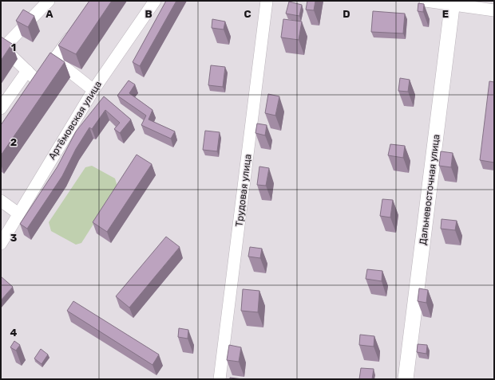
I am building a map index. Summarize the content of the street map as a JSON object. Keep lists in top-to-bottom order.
{
  "streets": {
    "main road": ["Дальневосточная улица"],
    "street": ["Артёмовская улица", "Трудовая улица"]
  },
  "grid": {
    "columns": [
      "A",
      "B",
      "C",
      "D",
      "E"
    ],
    "rows": [
      "1",
      "2",
      "3",
      "4"
    ]
  }
}
